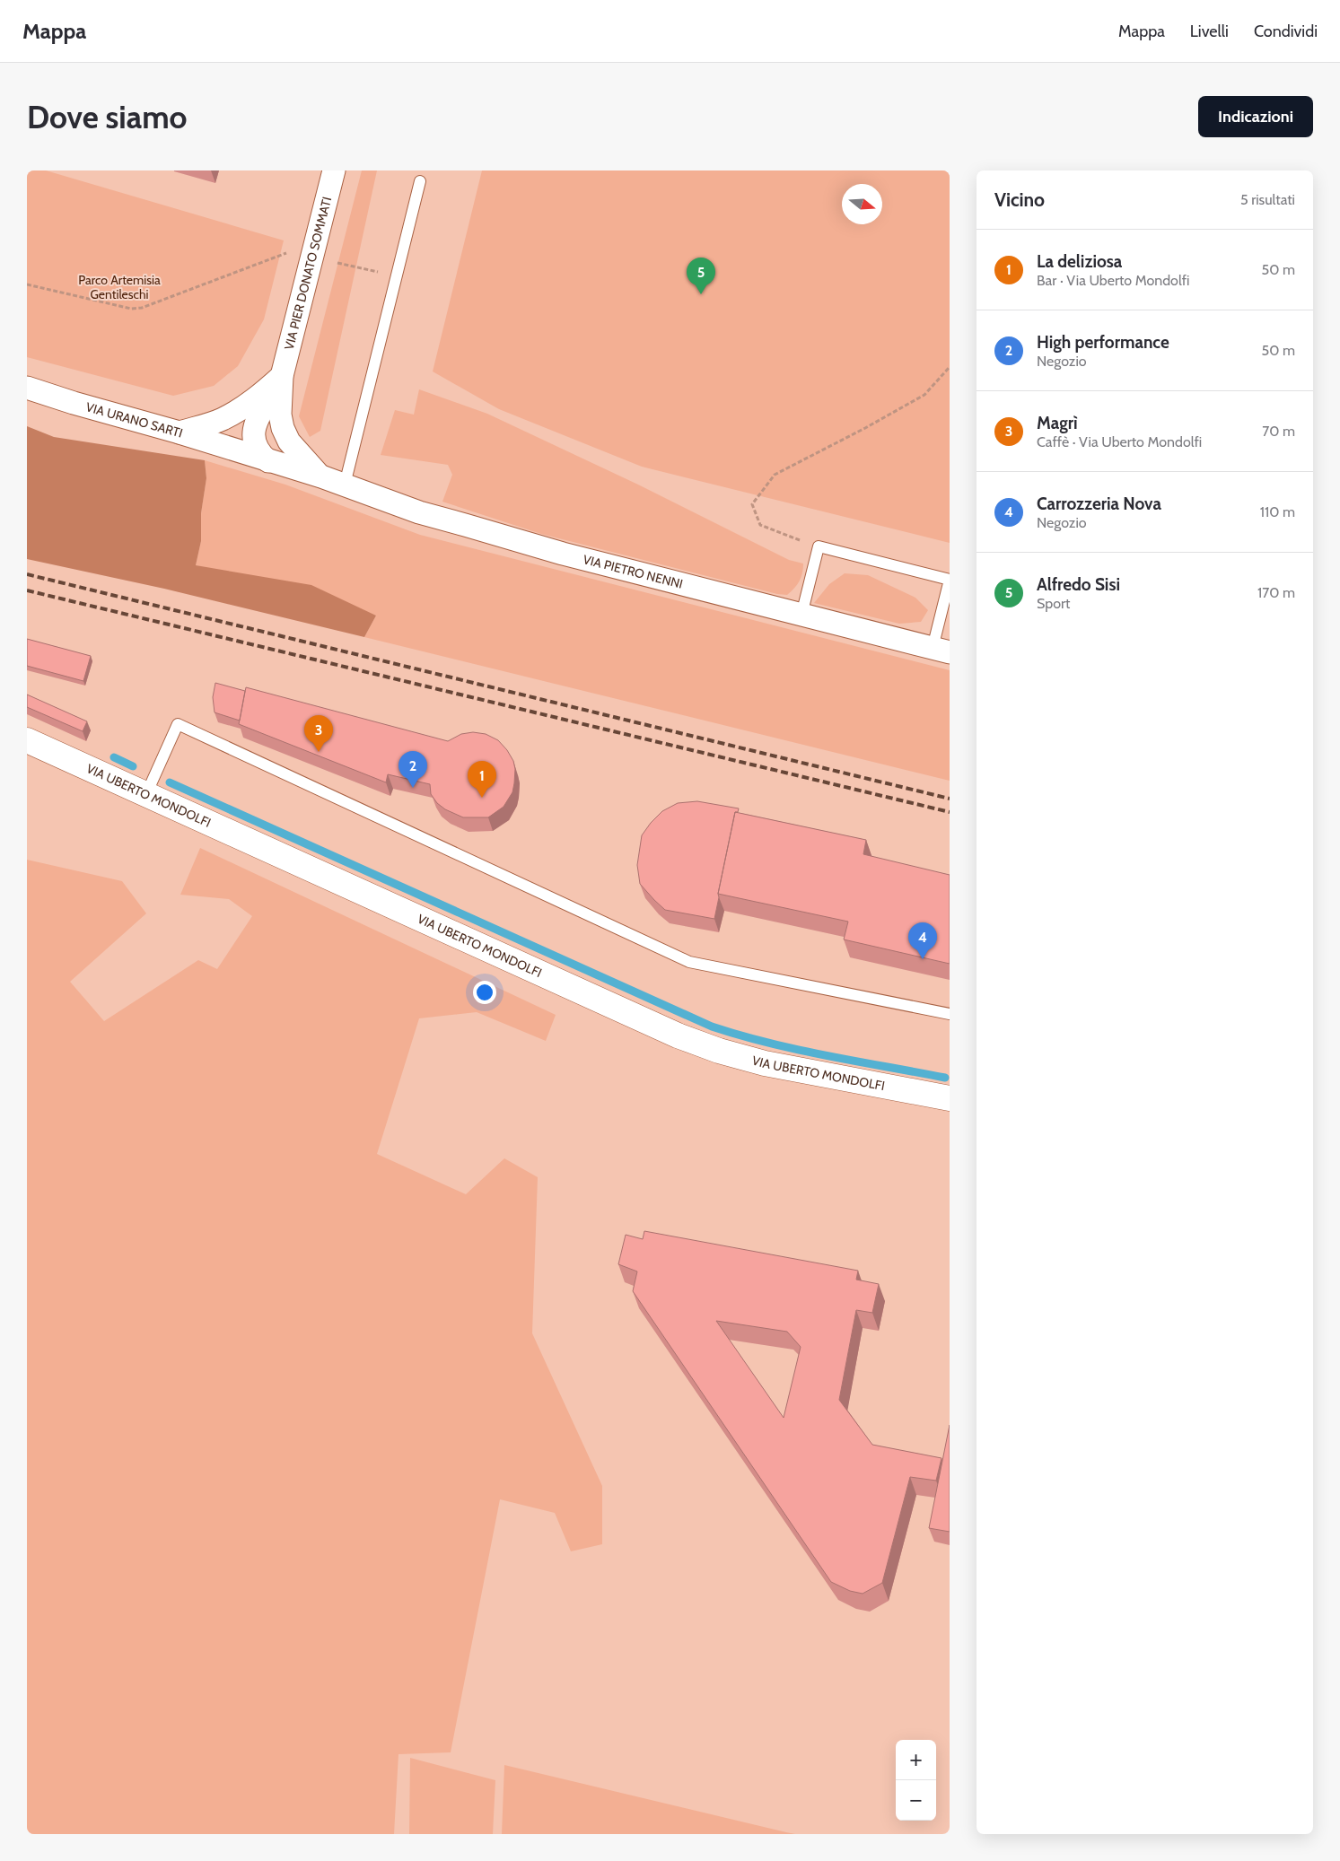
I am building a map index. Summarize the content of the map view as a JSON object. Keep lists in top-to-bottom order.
{
  "streets": {
    "main road": ["VIA UBERTO MONDOLFI"],
    "street": ["VIA PIER DONATO SOMMATI", "VIA URANO SARTI", "VIA PIETRO NENNI"]
  },
  "crossings": [
    ["VIA PIER DONATO SOMMATI", "VIA URANO SARTI"],
    ["VIA PIER DONATO SOMMATI", "VIA PIETRO NENNI"],
    ["VIA URANO SARTI", "VIA PIETRO NENNI"]
  ],
  "parks": ["Parco Artemisia Gentileschi"],
  "north": "right",
  "page": {
    "header": "Mappa",
    "nav": ["Mappa", "Livelli", "Condividi"],
    "buttons": "Indicazioni",
    "title": "Dove siamo",
    "heading": ["Vicino", "5 risultati"],
    "list": [
      {
        "mark": "1",
        "name": "La deliziosa",
        "note": "Bar · Via Uberto Mondolfi",
        "value": "50 m"
      },
      {
        "mark": "2",
        "name": "High performance",
        "note": "Negozio",
        "value": "50 m"
      },
      {
        "mark": "3",
        "name": "Magrì",
        "note": "Caffè · Via Uberto Mondolfi",
        "value": "70 m"
      },
      {
        "mark": "4",
        "name": "Carrozzeria Nova",
        "note": "Negozio",
        "value": "110 m"
      },
      {
        "mark": "5",
        "name": "Alfredo Sisi",
        "note": "Sport",
        "value": "170 m"
      }
    ],
    "pins": [
      "5",
      "3",
      "2",
      "1",
      "4"
    ],
    "map_buttons": ["+", "−"]
  }
}
